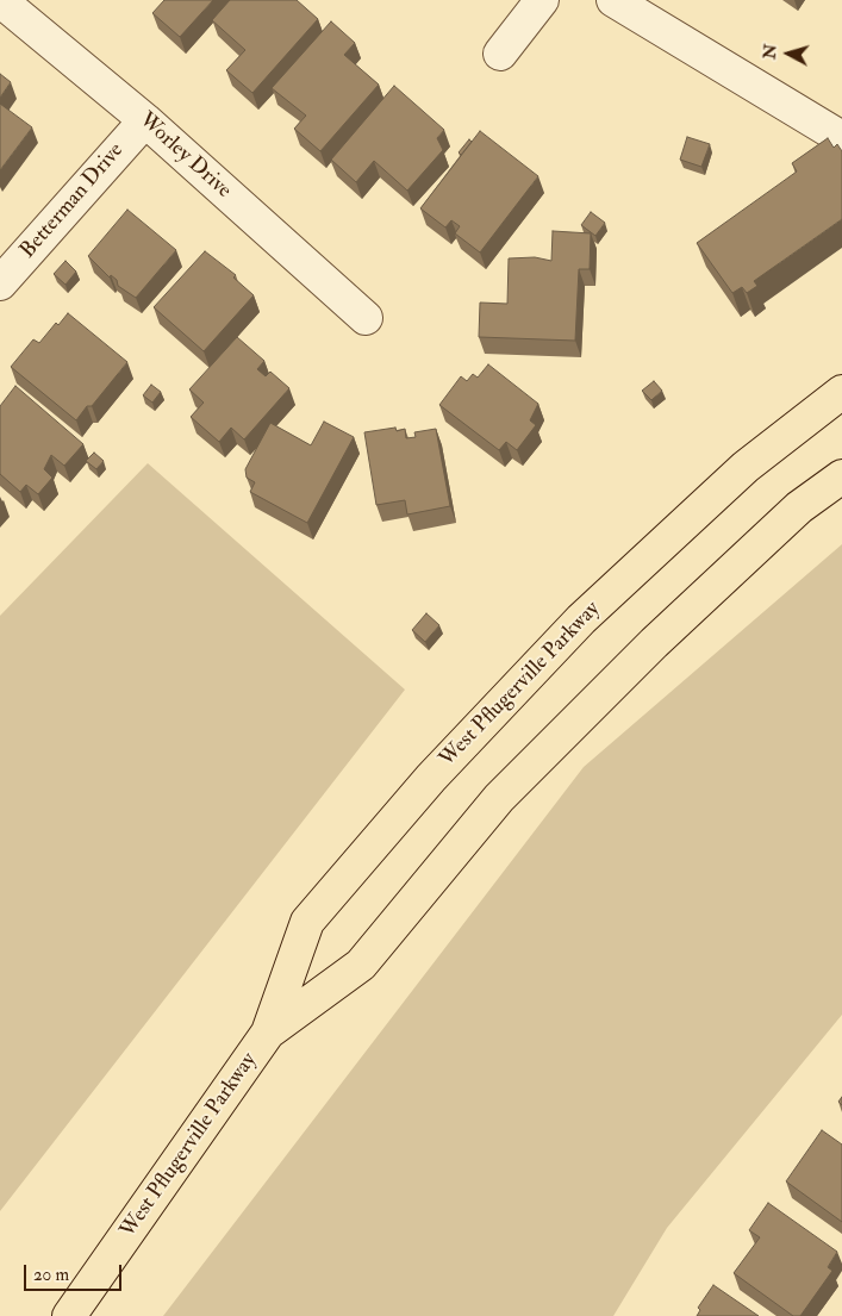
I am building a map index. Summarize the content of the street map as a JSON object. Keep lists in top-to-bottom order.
{
  "streets": {
    "main road": ["West Pflugerville Parkway"],
    "street": ["Worley Drive", "Betterman Drive"]
  },
  "crossings": [
    ["Worley Drive", "Betterman Drive"]
  ],
  "scale_bar": "20 m",
  "north": "left"
}
